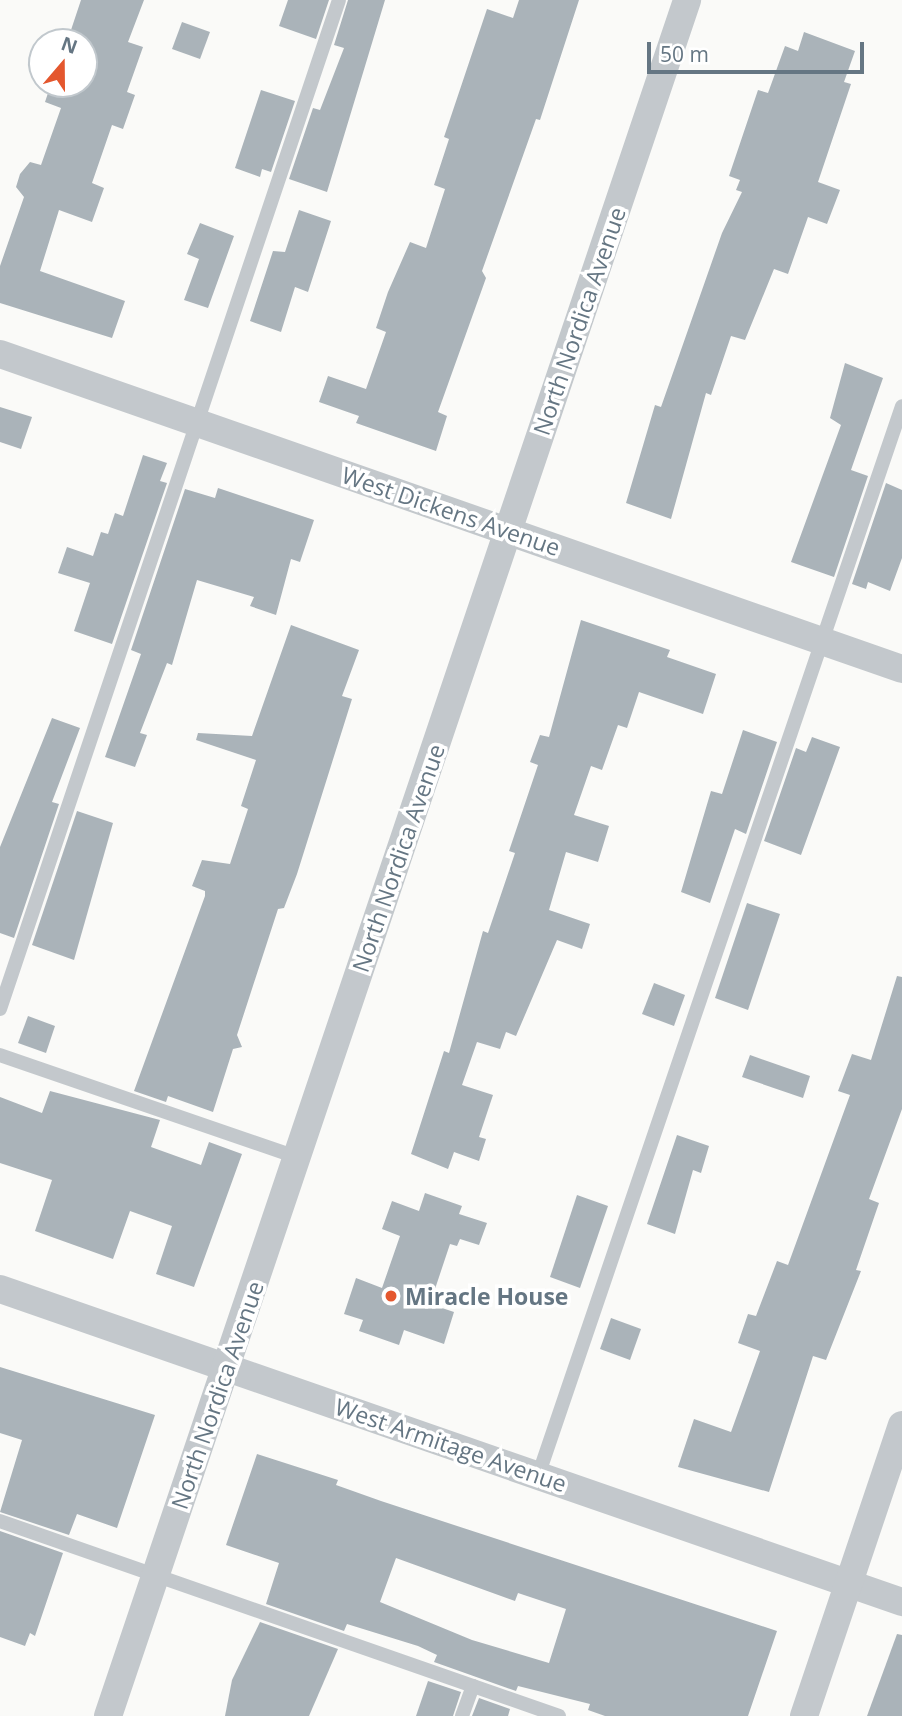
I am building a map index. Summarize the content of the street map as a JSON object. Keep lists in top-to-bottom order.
{
  "streets": {
    "street": ["North Nordica Avenue", "West Dickens Avenue", "West Armitage Avenue"]
  },
  "crossings": [
    ["North Nordica Avenue", "West Dickens Avenue"],
    ["North Nordica Avenue", "West Armitage Avenue"]
  ],
  "places": ["Miracle House"],
  "scale_bar": "50 m",
  "north": "top"
}
